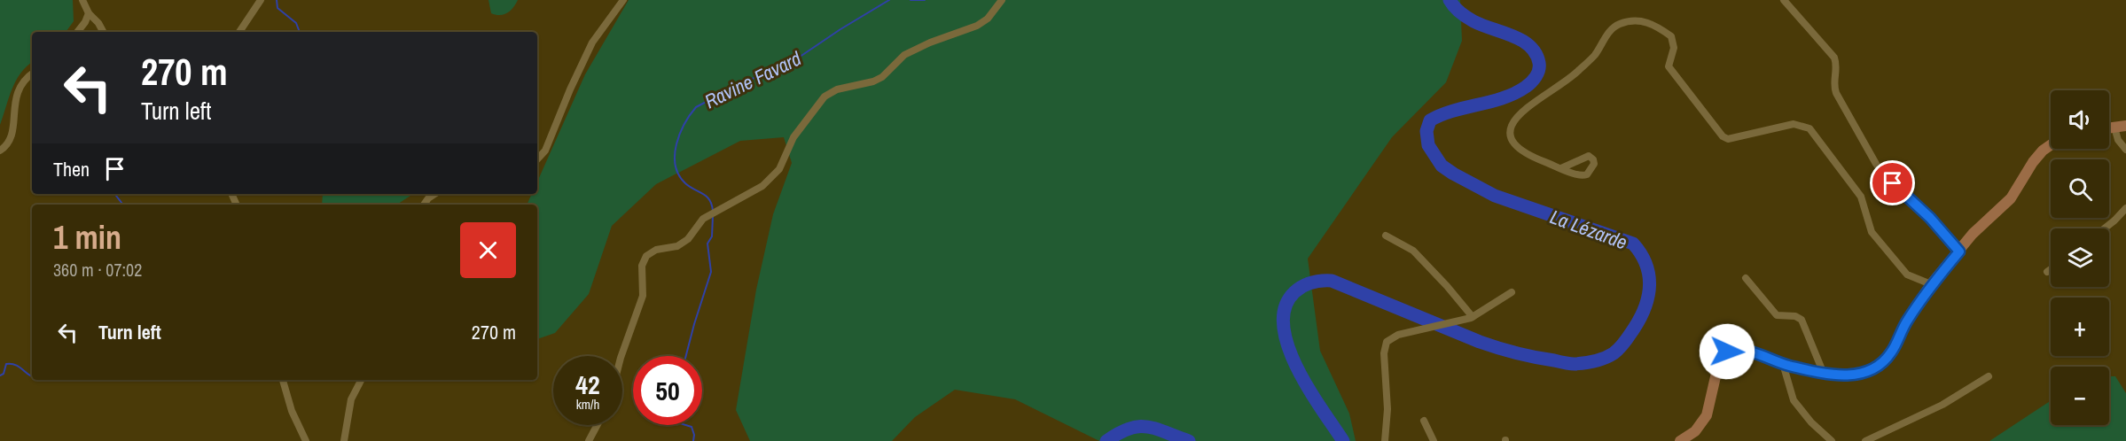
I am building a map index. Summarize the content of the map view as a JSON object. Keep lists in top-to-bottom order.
{
  "water": ["Ravine Favard", "La Lézarde"],
  "page": {
    "turn": ["270 m", "Turn left"],
    "map_buttons": ["+", "−"],
    "then": "Then",
    "heading": ["1 min", "360 m · 07:02"],
    "list": [
      {
        "name": "Turn left",
        "value": "270 m"
      }
    ],
    "speed": "42 km/h",
    "limit": "50"
  }
}
